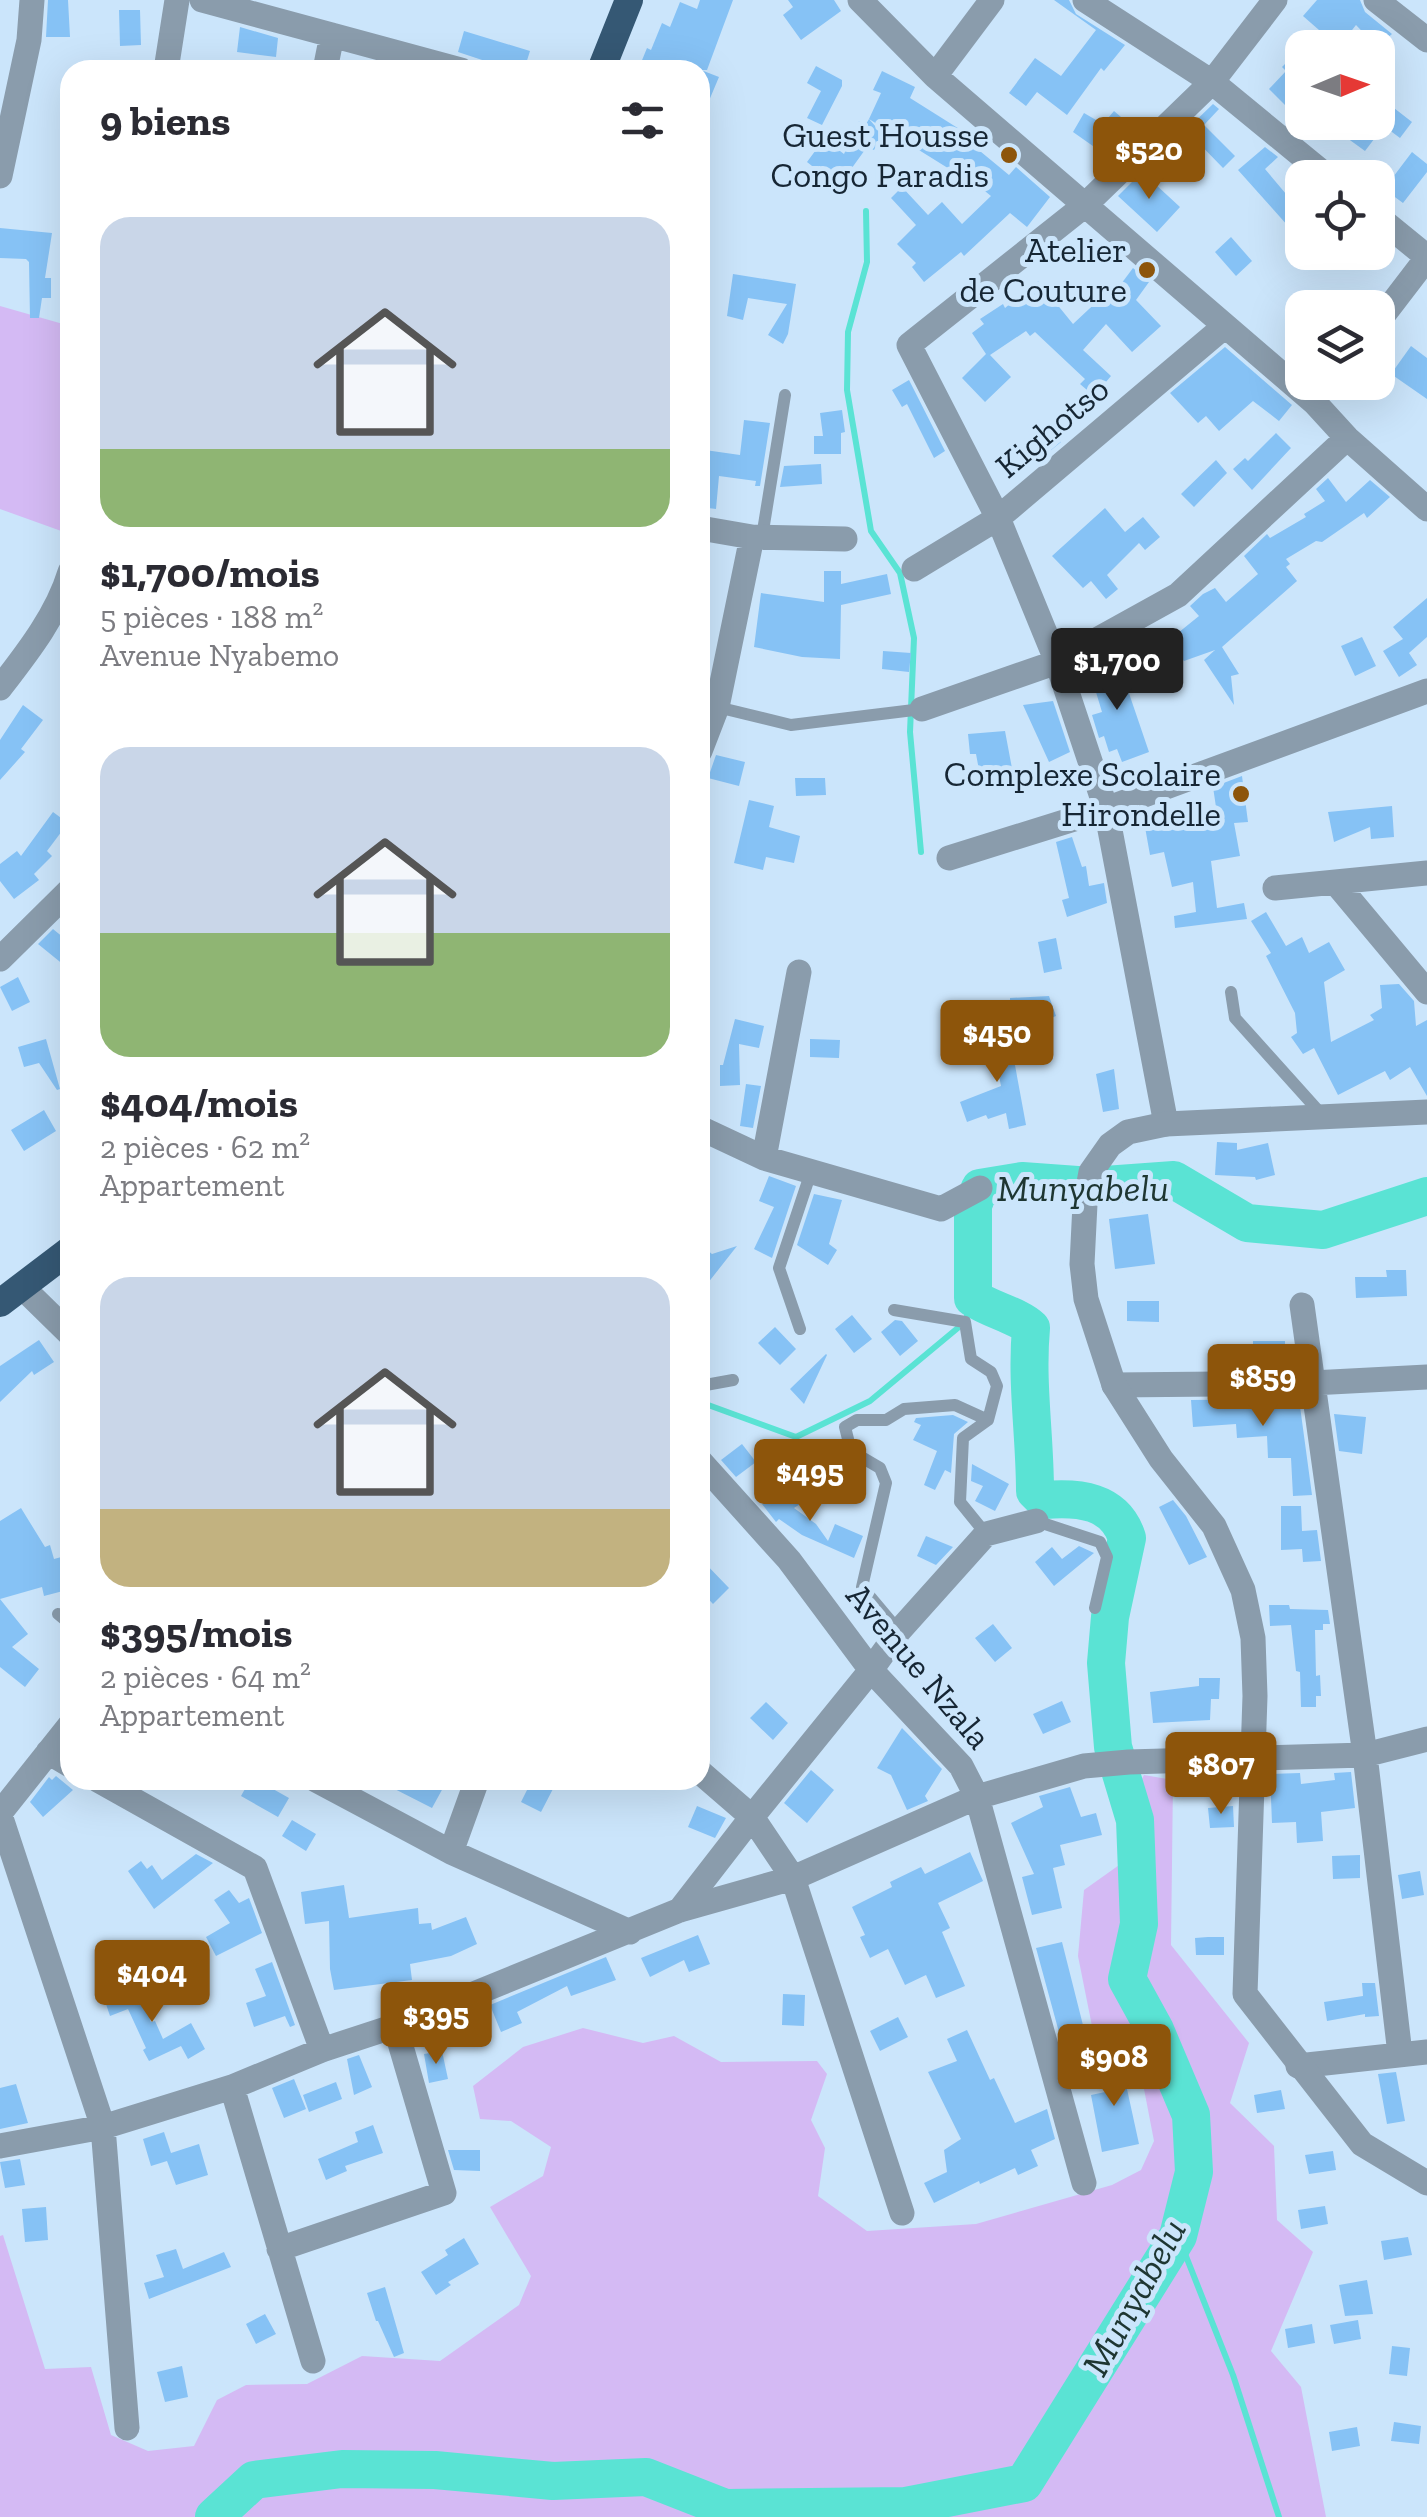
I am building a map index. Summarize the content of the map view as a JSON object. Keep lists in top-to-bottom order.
{
  "streets": {
    "street": ["Kighotso", "Avenue Nzala"]
  },
  "water": ["Munyabelu"],
  "places": ["Guest Housse Congo Paradis", "Atelier de Couture", "Complexe Scolaire Hirondelle"],
  "north": "right",
  "page": {
    "heading": "9 biens",
    "price": [
      "$520",
      "$1,700",
      "$450",
      "$859",
      "$495",
      "$807",
      "$404",
      "$395",
      "$908"
    ],
    "list": [
      {
        "name": "$1,700/mois",
        "note": "5 pièces · 188 m² · Avenue Nyabemo"
      },
      {
        "name": "$404/mois",
        "note": "2 pièces · 62 m² · Appartement"
      },
      {
        "name": "$395/mois",
        "note": "2 pièces · 64 m² · Appartement"
      }
    ]
  }
}
